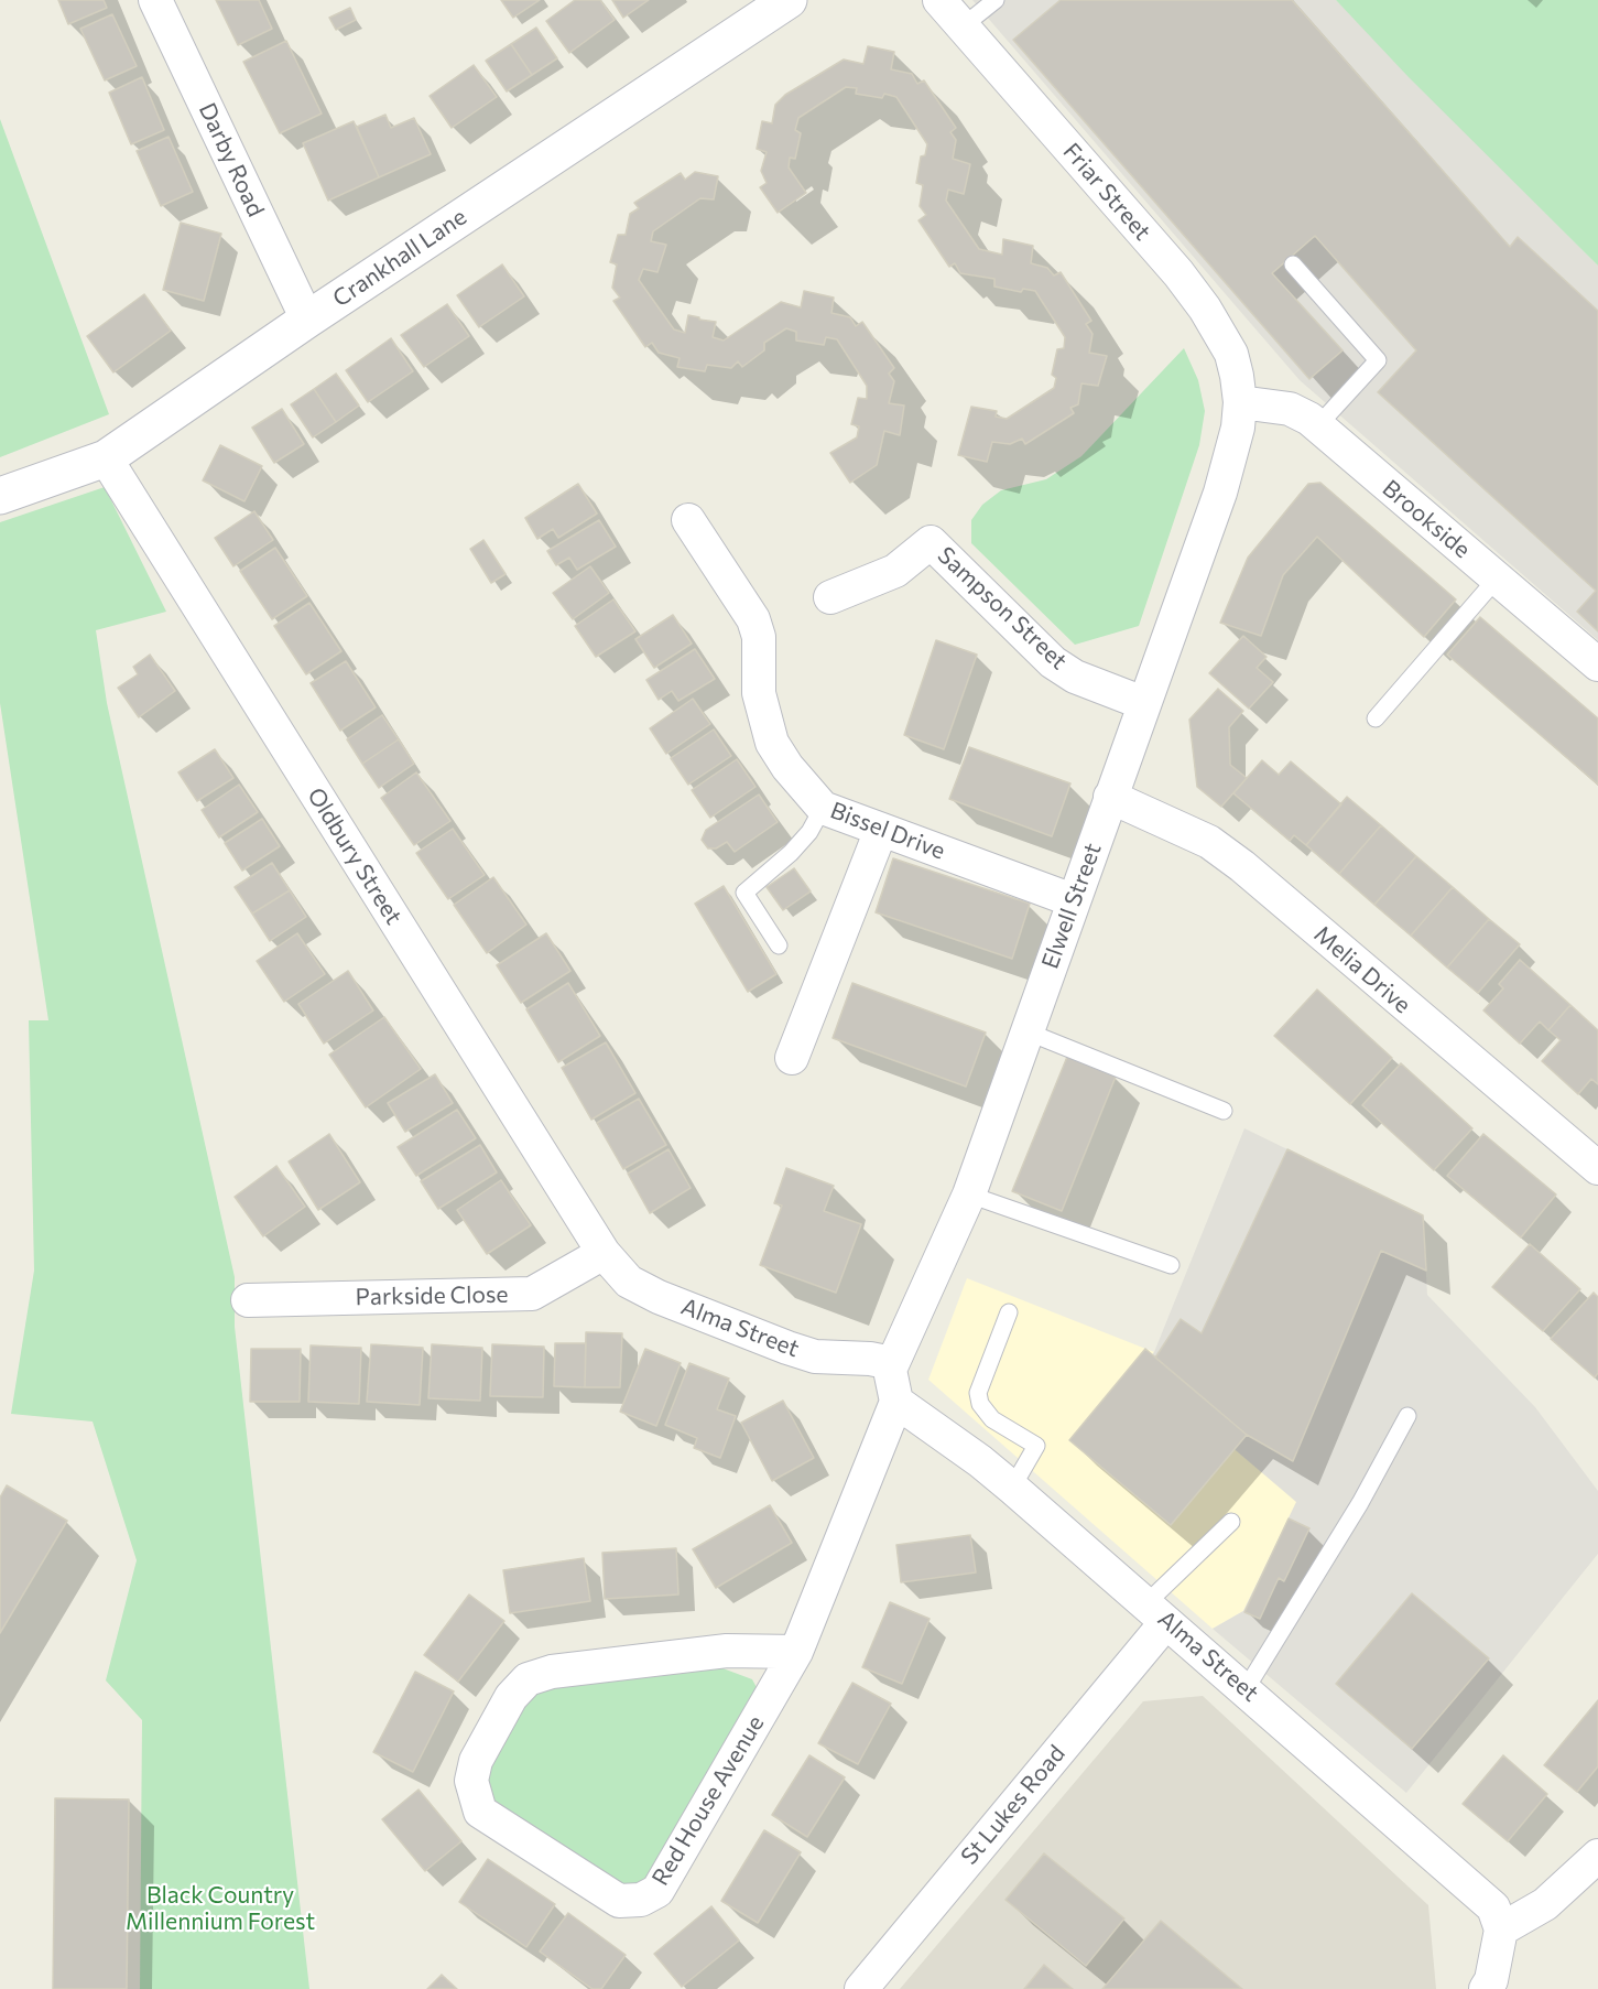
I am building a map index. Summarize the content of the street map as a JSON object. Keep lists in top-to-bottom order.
{
  "streets": {
    "street": [
      "Darby Road",
      "Friar Street",
      "Crankhall Lane",
      "Brookside",
      "Sampson Street",
      "Bissel Drive",
      "Oldbury Street",
      "Elwell Street",
      "Melia Drive",
      "Parkside Close",
      "Alma Street",
      "Red House Avenue",
      "St Lukes Road"
    ]
  },
  "crossings": [
    ["Darby Road", "Crankhall Lane"],
    ["Friar Street", "Brookside"],
    ["Friar Street", "Elwell Street"],
    ["Crankhall Lane", "Oldbury Street"],
    ["Brookside", "Elwell Street"],
    ["Sampson Street", "Elwell Street"],
    ["Bissel Drive", "Elwell Street"],
    ["Oldbury Street", "Parkside Close"],
    ["Oldbury Street", "Alma Street"],
    ["Elwell Street", "Melia Drive"],
    ["Elwell Street", "Alma Street"],
    ["Parkside Close", "Alma Street"],
    ["Alma Street", "Red House Avenue"],
    ["Alma Street", "St Lukes Road"]
  ],
  "parks": ["Black Country Millennium Forest"]
}
